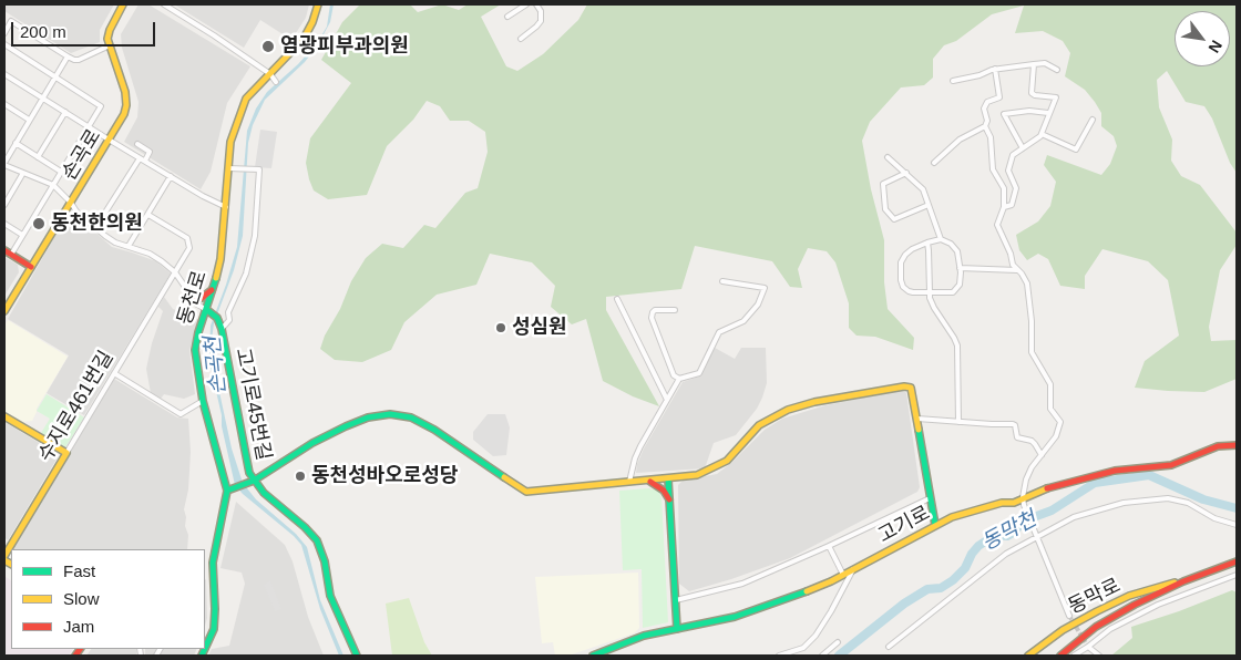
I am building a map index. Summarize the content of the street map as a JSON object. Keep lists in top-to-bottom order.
{
  "streets": {
    "street": [
      "손곡로",
      "동천로",
      "고기로45번길",
      "수지로461번길",
      "고기로",
      "동막로"
    ]
  },
  "water": ["손곡천", "동막천"],
  "places": [
    "염광피부과의원",
    "동천한의원",
    "성심원",
    "동천성바오로성당"
  ],
  "legend": ["Fast", "Slow", "Jam"],
  "scale_bar": "200 m",
  "north": "bottom right"
}
